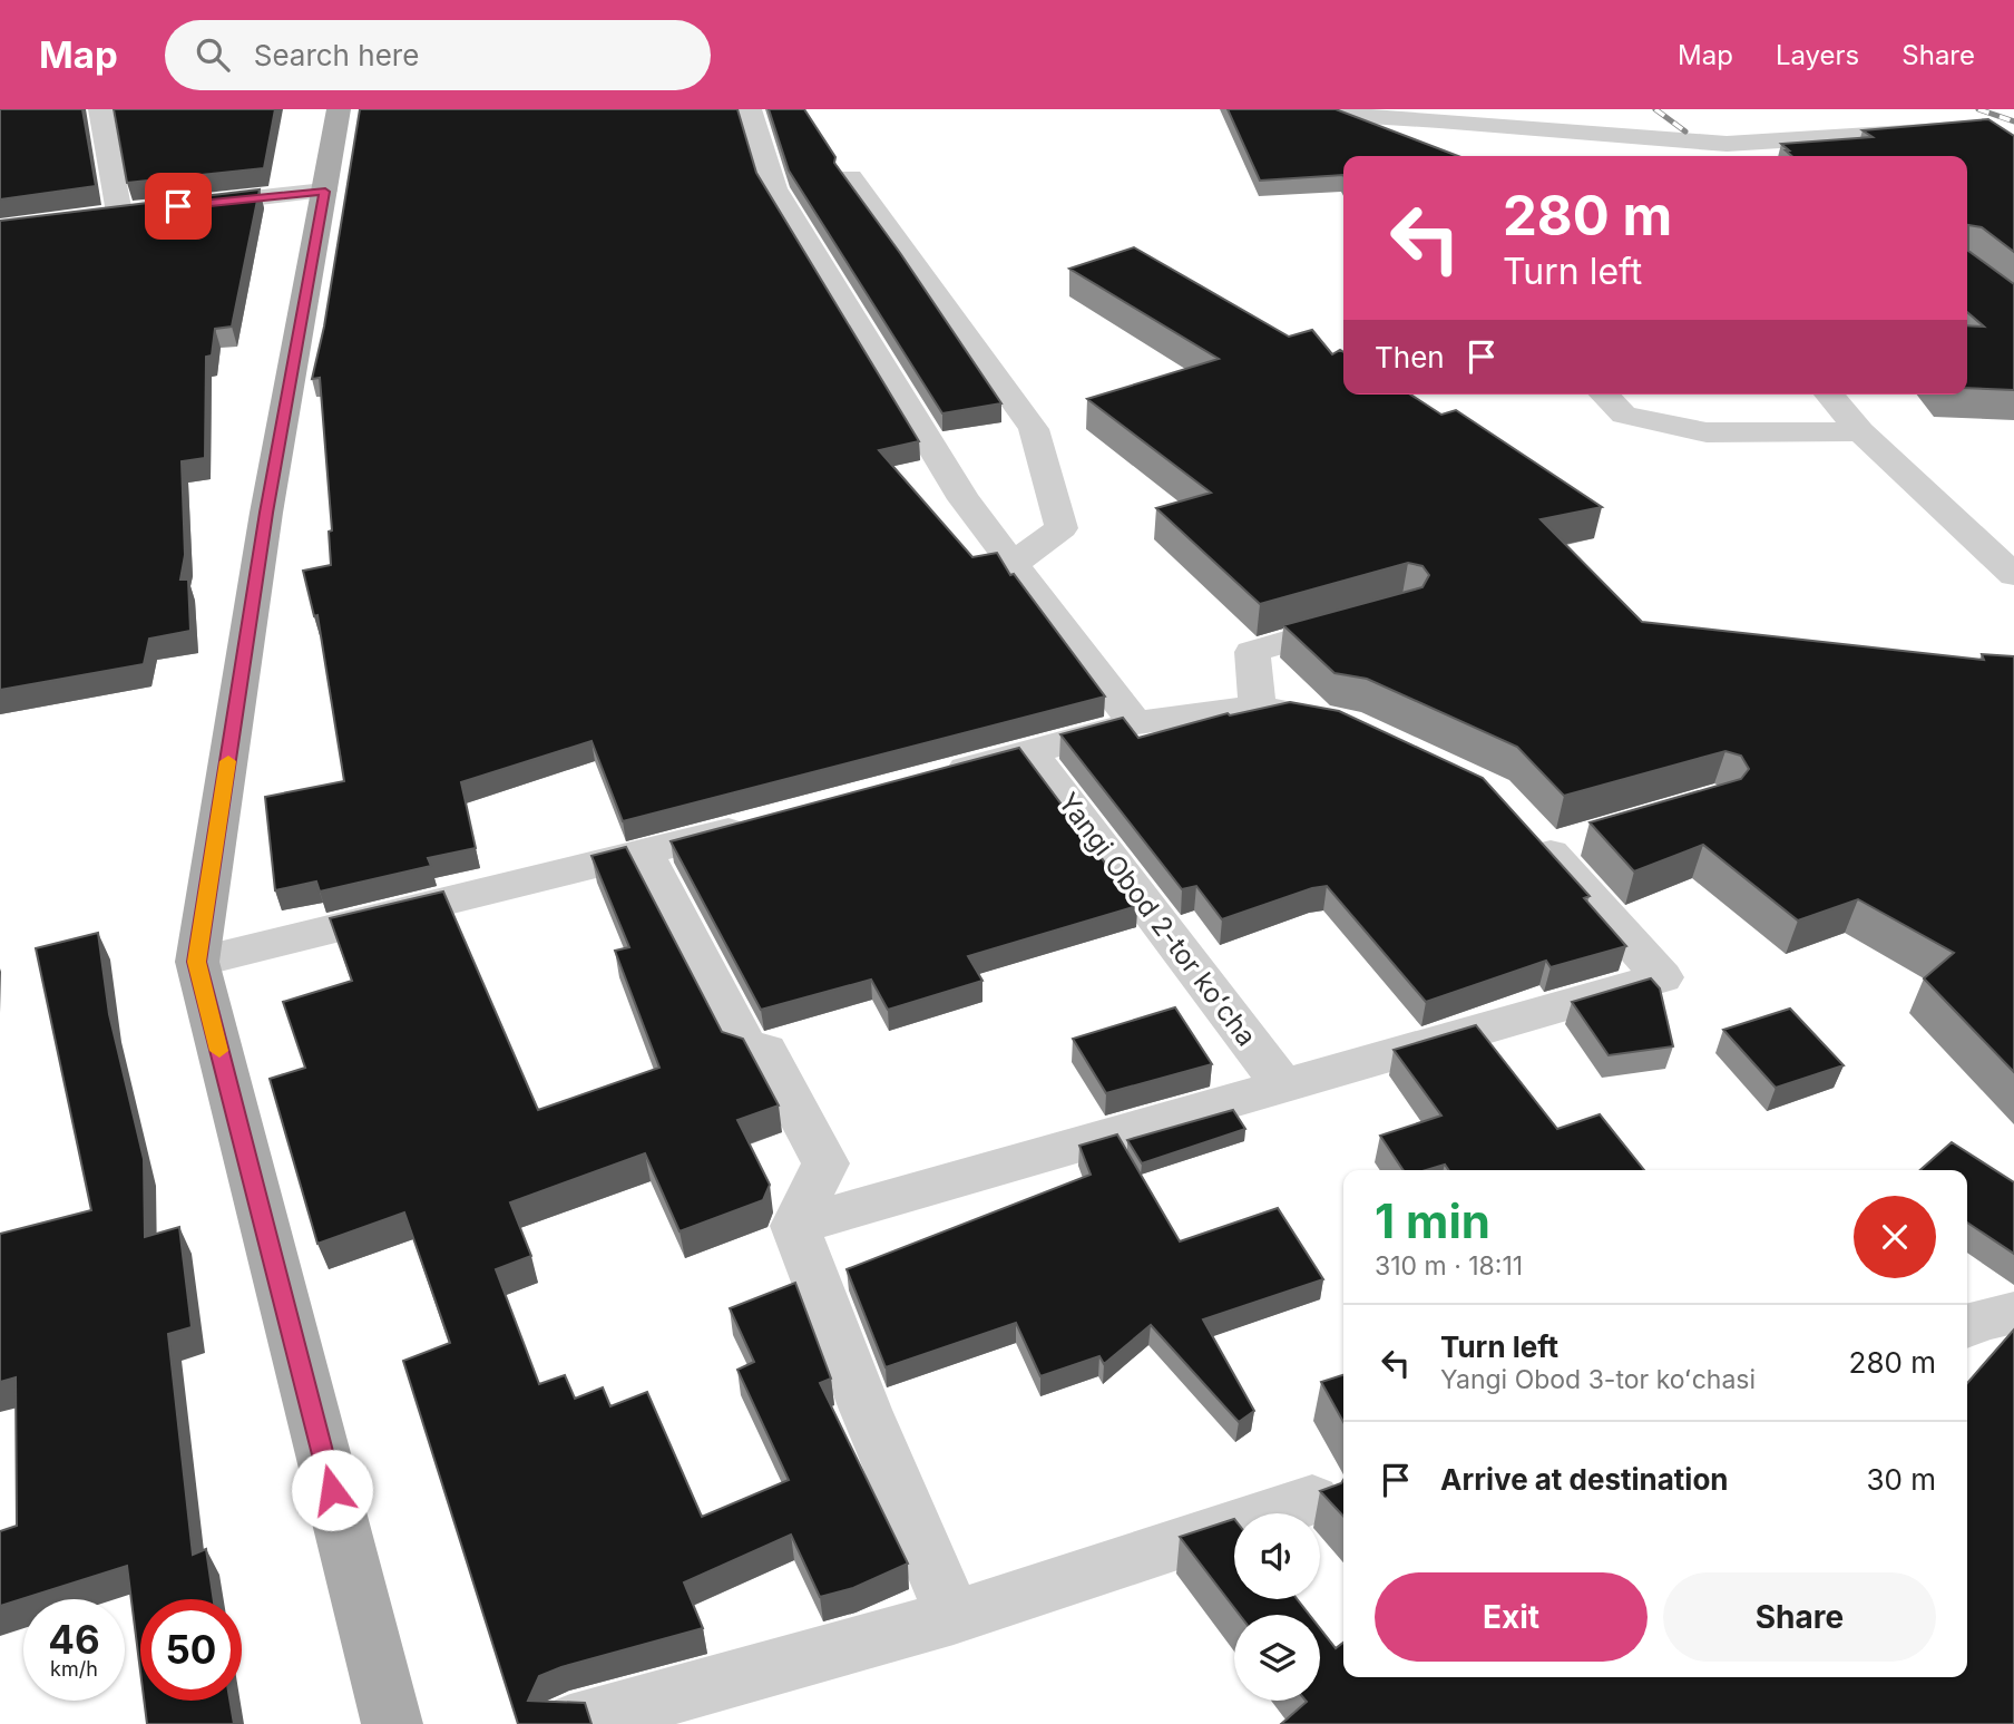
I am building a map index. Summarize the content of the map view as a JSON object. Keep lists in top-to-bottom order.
{
  "streets": {
    "street": ["Yangi Obod 2-tor koʻcha"]
  },
  "page": {
    "header": "Map",
    "search": "Search here",
    "nav": ["Map", "Layers", "Share"],
    "turn": ["280 m", "Turn left"],
    "then": "Then",
    "heading": ["1 min", "310 m · 18:11"],
    "list": [
      {
        "name": "Turn left",
        "note": "Yangi Obod 3-tor koʻchasi",
        "value": "280 m"
      },
      {
        "name": "Arrive at destination",
        "value": "30 m"
      }
    ],
    "buttons": ["Exit", "Share"],
    "speed": "46 km/h",
    "limit": "50"
  }
}
